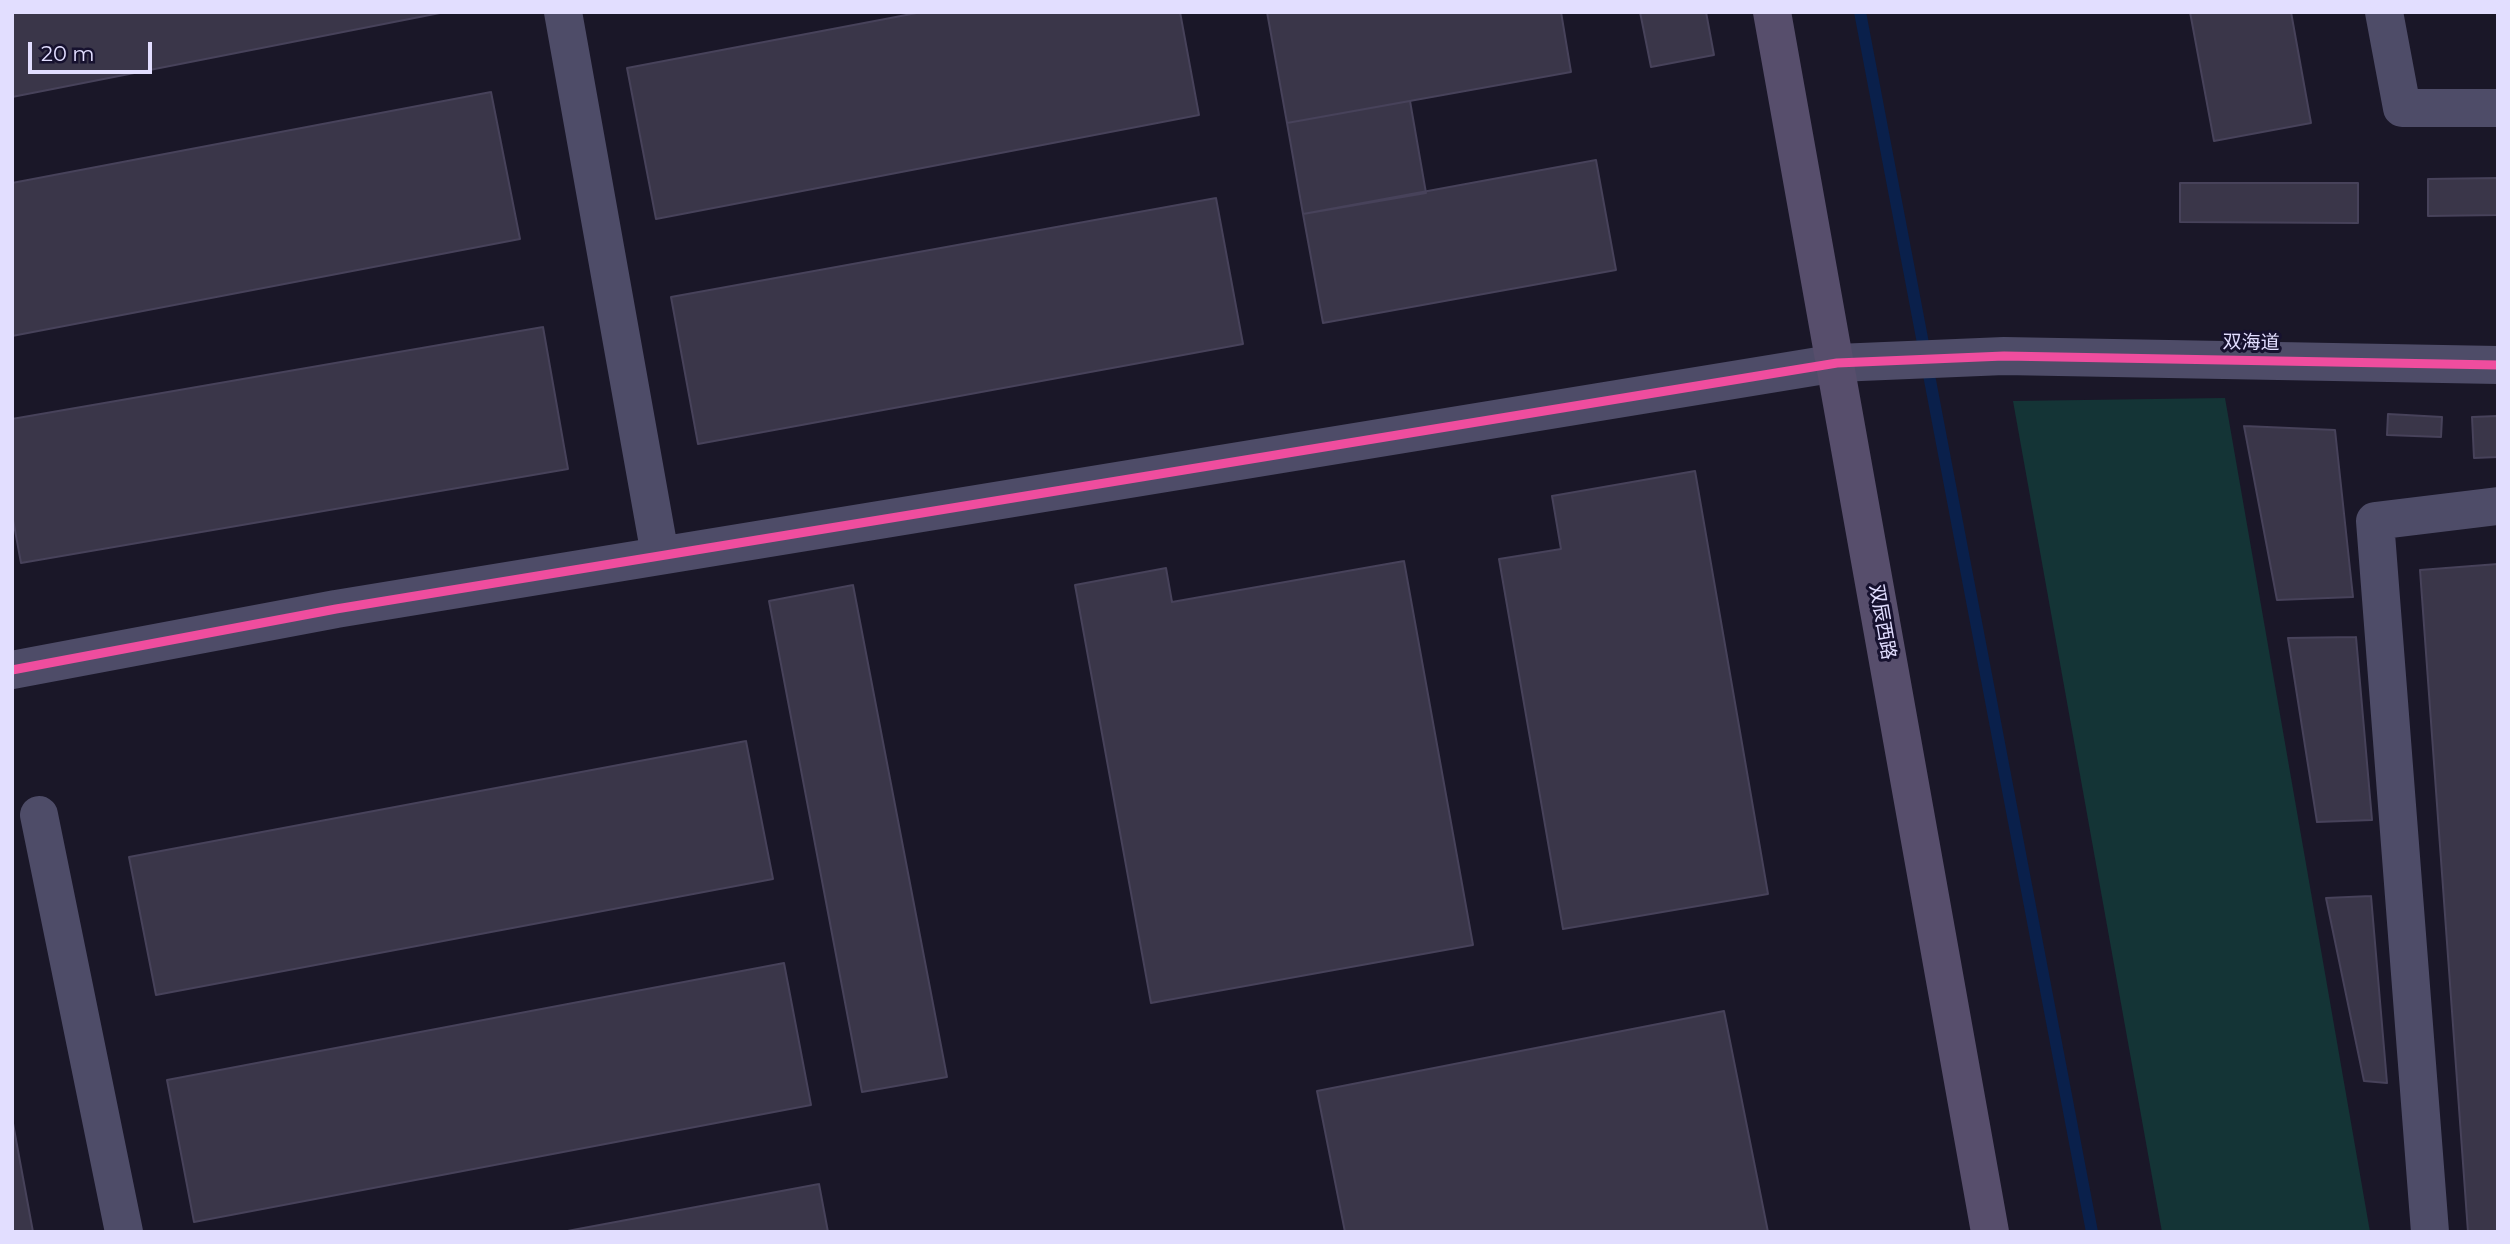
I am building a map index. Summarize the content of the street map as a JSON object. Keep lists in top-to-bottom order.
{
  "streets": {
    "main road": ["双辰西路"],
    "street": ["双海道"]
  },
  "crossings": [
    ["双海道", "双辰西路"]
  ],
  "scale_bar": "20 m"
}
